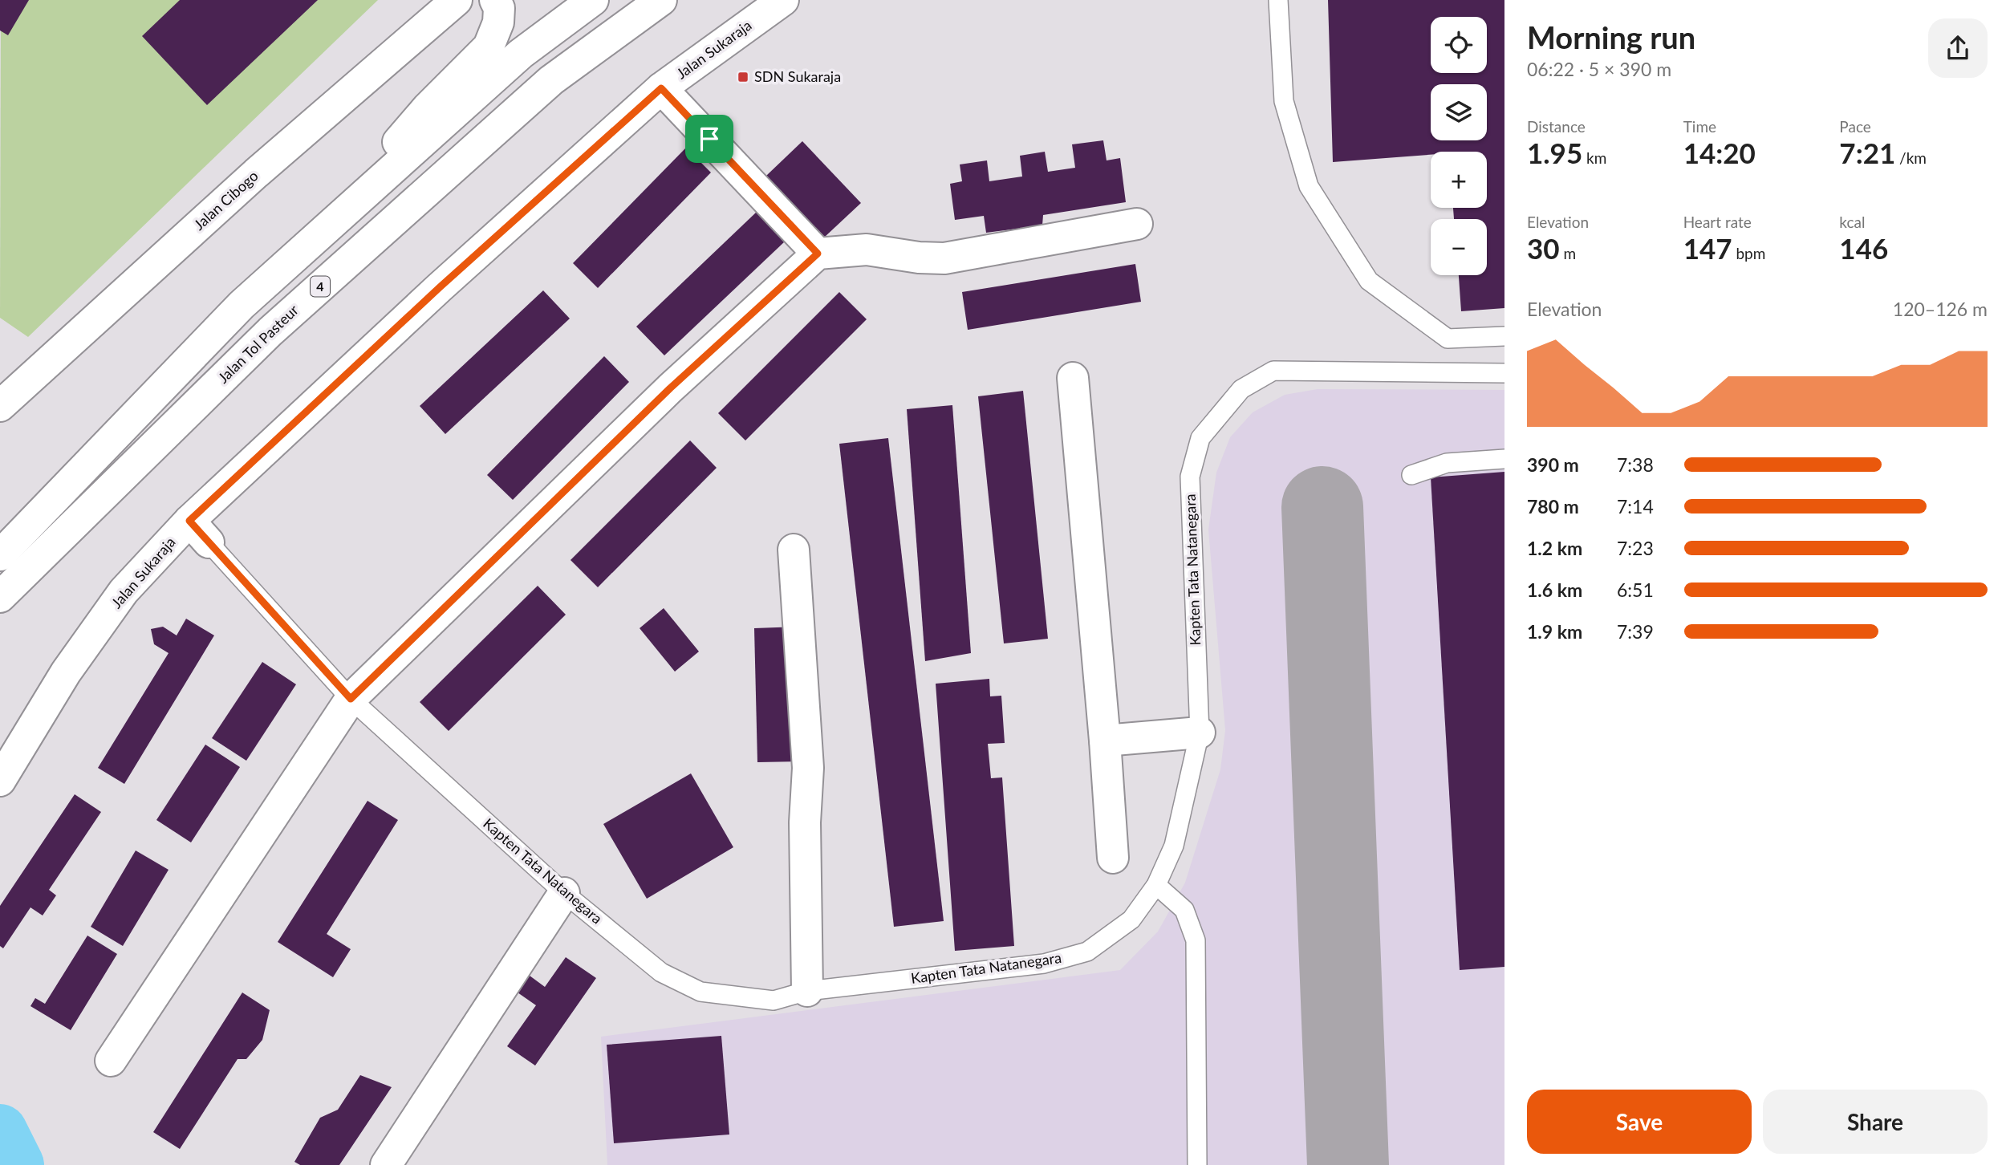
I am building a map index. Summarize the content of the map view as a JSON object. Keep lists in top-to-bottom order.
{
  "streets": {
    "main road": [
      "Jalan Sukaraja",
      "Jalan Cibogo",
      "4",
      "Jalan Tol Pasteur"
    ],
    "lane": ["Kapten Tata Natanegara"]
  },
  "crossings": [
    ["Jalan Sukaraja", "Kapten Tata Natanegara"]
  ],
  "places": {
    "transit": ["SDN Sukaraja"]
  },
  "page": {
    "heading": ["Morning run", "06:22 · 5 × 390 m"],
    "map_buttons": ["+", "−"],
    "stats": [
      ["Distance", "1.95 km"],
      ["Time", "14:20"],
      ["Pace", "7:21 /km"],
      ["Elevation", "30 m"],
      ["Heart rate", "147 bpm"],
      ["kcal", "146"]
    ],
    "chart": ["Elevation", "120–126 m"],
    "list": [
      {
        "name": "390 m",
        "note": "7:38"
      },
      {
        "name": "780 m",
        "note": "7:14"
      },
      {
        "name": "1.2 km",
        "note": "7:23"
      },
      {
        "name": "1.6 km",
        "note": "6:51"
      },
      {
        "name": "1.9 km",
        "note": "7:39"
      }
    ],
    "buttons": ["Save", "Share"]
  }
}
